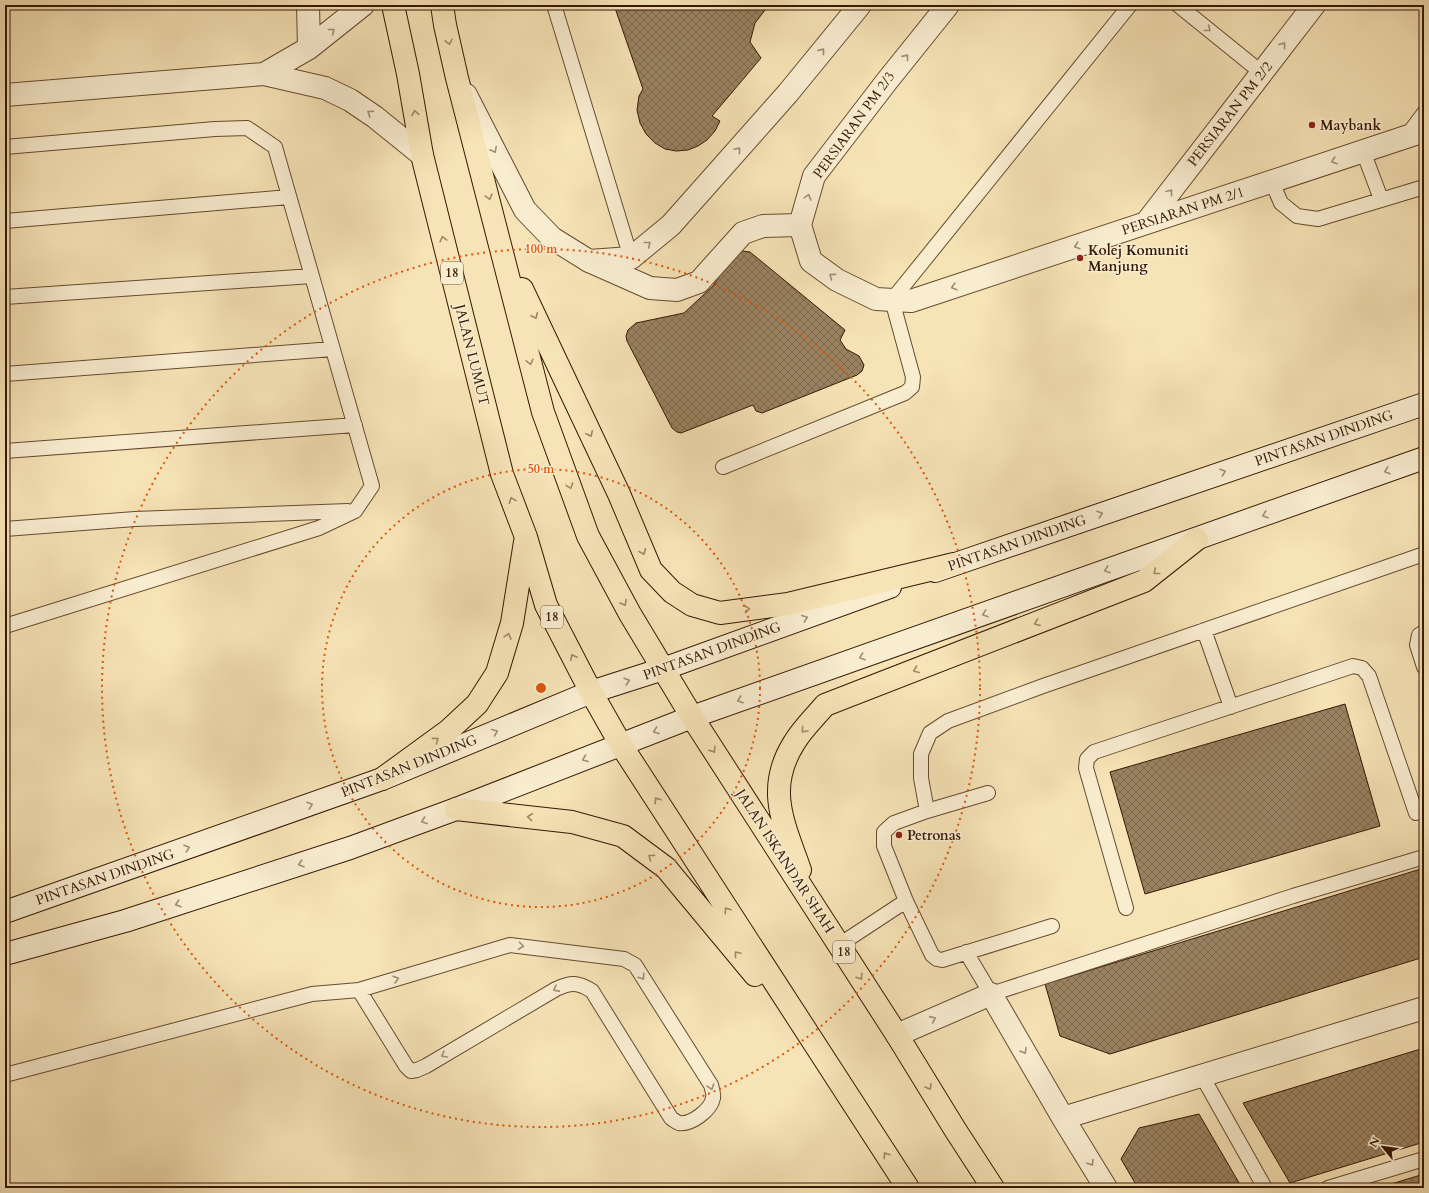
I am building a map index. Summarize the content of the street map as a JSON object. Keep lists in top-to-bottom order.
{
  "streets": {
    "main road": ["18", "JALAN LUMUT", "JALAN ISKANDAR SHAH"],
    "street": [
      "PERSIARAN PM 2/2",
      "PERSIARAN PM 2/3",
      "PERSIARAN PM 2/1",
      "PINTASAN DINDING"
    ]
  },
  "crossings": [
    ["PERSIARAN PM 2/2", "PERSIARAN PM 2/1"],
    ["PERSIARAN PM 2/3", "PERSIARAN PM 2/1"],
    ["18", "JALAN LUMUT"],
    ["18", "PINTASAN DINDING"],
    ["18", "JALAN ISKANDAR SHAH"],
    ["JALAN LUMUT", "PINTASAN DINDING"]
  ],
  "one_way": ["PERSIARAN PM 2/2", "PERSIARAN PM 2/1"],
  "places": ["Maybank", "Kolej Komuniti Manjung", "Petronas"],
  "north": "top left",
  "rings": ["100 m", "50 m"]
}
